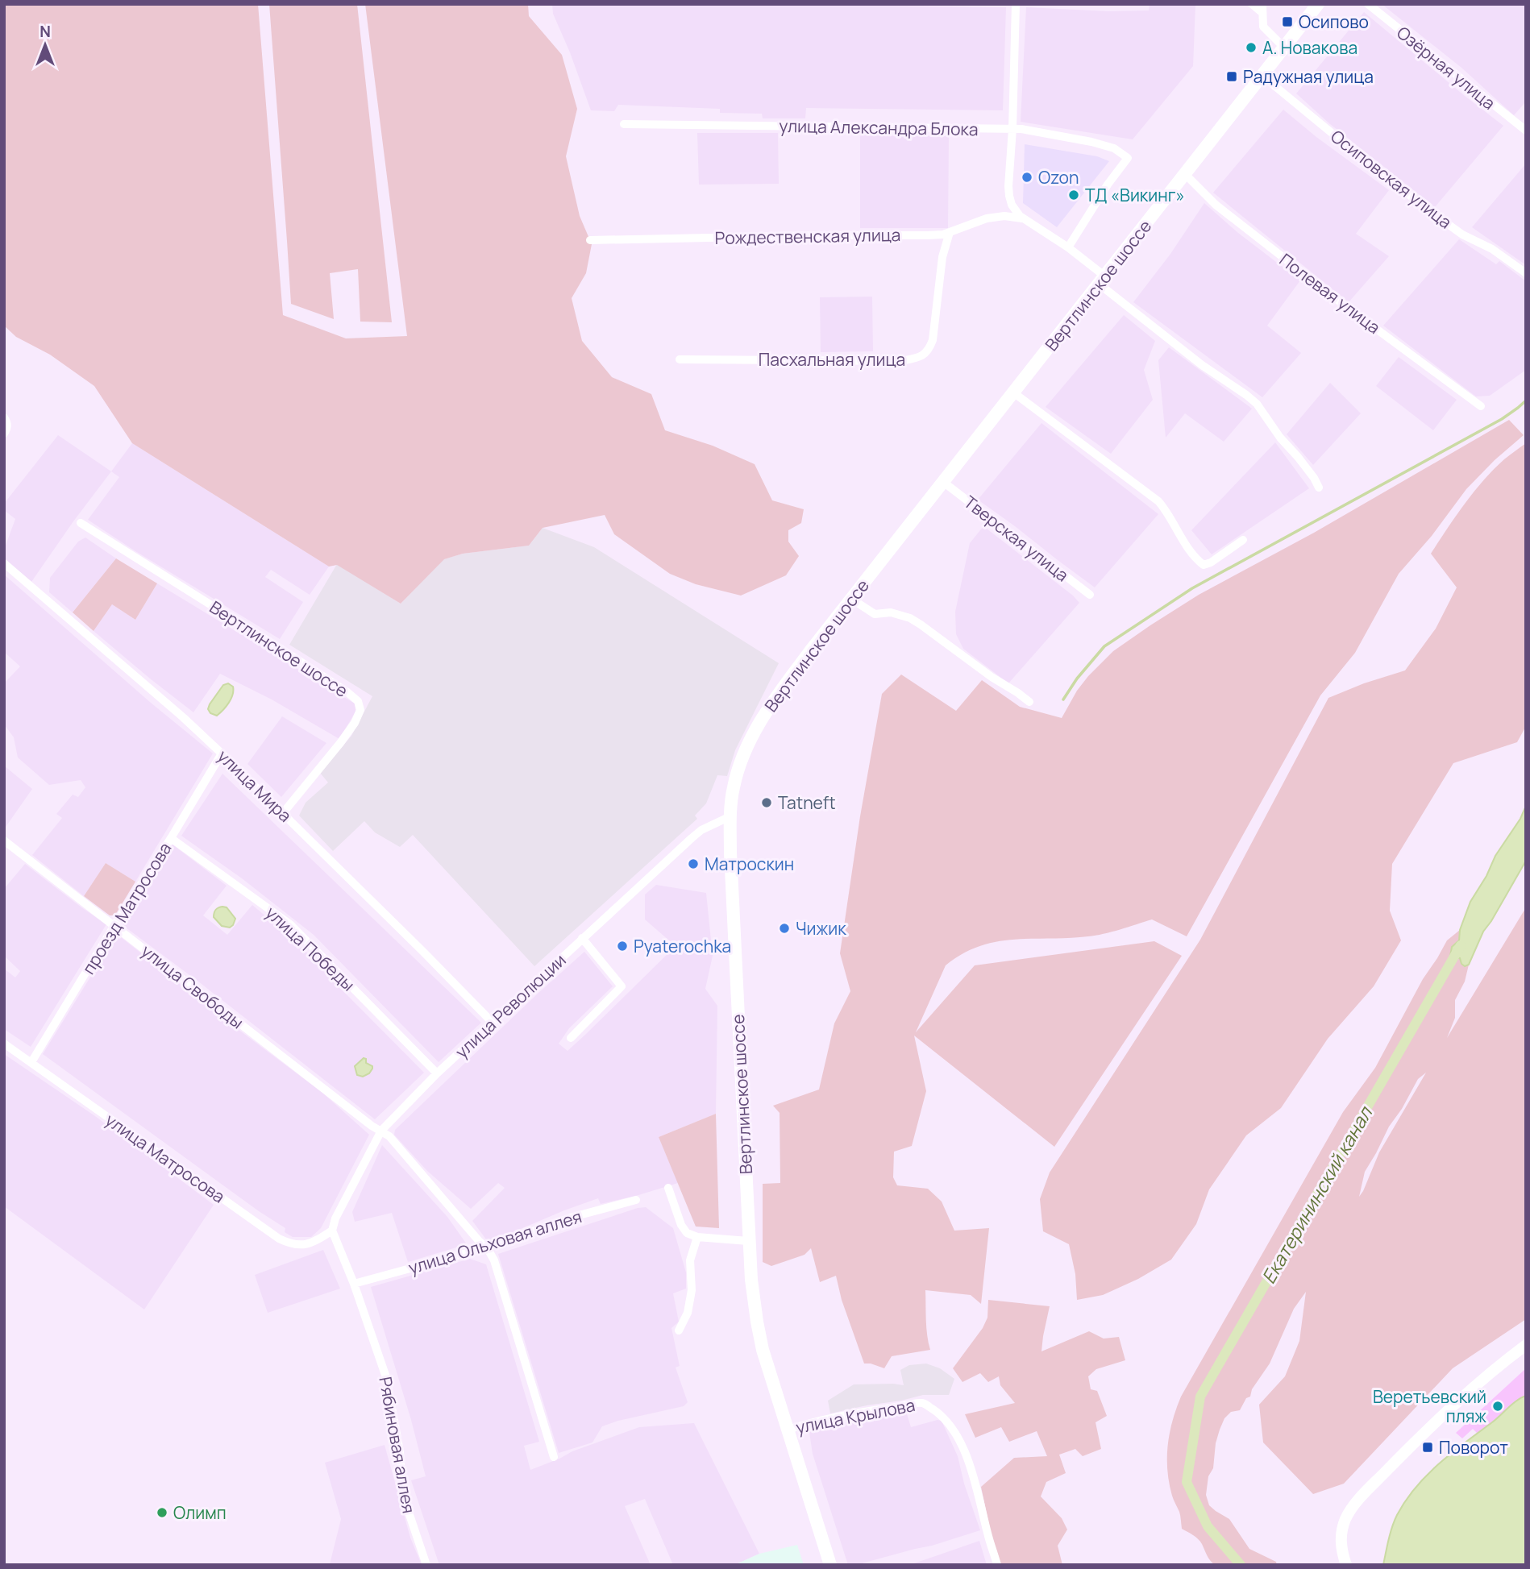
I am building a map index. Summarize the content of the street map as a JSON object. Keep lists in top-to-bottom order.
{
  "streets": {
    "main road": ["Вертлинское шоссе"],
    "street": [
      "Озёрная улица",
      "улица Александра Блока",
      "Осиповская улица",
      "Рождественская улица",
      "Полевая улица",
      "Пасхальная улица",
      "Тверская улица",
      "улица Мира",
      "проезд Матросова",
      "улица Победы",
      "улица Свободы",
      "улица Революции",
      "улица Матросова",
      "улица Ольховая аллея",
      "улица Крылова",
      "Рябиновая аллея"
    ]
  },
  "crossings": [
    ["Осиповская улица", "Вертлинское шоссе"],
    ["Рождественская улица", "Пасхальная улица"],
    ["Вертлинское шоссе", "Полевая улица"],
    ["Вертлинское шоссе", "Тверская улица"],
    ["Вертлинское шоссе", "улица Мира"],
    ["Вертлинское шоссе", "улица Революции"],
    ["Вертлинское шоссе", "улица Крылова"],
    ["улица Мира", "проезд Матросова"],
    ["улица Мира", "улица Революции"],
    ["проезд Матросова", "улица Победы"],
    ["проезд Матросова", "улица Свободы"],
    ["проезд Матросова", "улица Матросова"],
    ["улица Победы", "улица Революции"],
    ["улица Свободы", "улица Революции"],
    ["улица Свободы", "улица Ольховая аллея"],
    ["улица Революции", "улица Матросова"],
    ["улица Революции", "Рябиновая аллея"],
    ["улица Матросова", "Рябиновая аллея"],
    ["улица Ольховая аллея", "Рябиновая аллея"]
  ],
  "water": ["Екатерининский канал"],
  "places": {
    "transit": ["Осипово", "Радужная улица", "Поворот"],
    "other": [
      "А. Новакова",
      "Ozon",
      "ТД «Викинг»",
      "Tatneft",
      "Матроскин",
      "Чижик",
      "Pyaterochka",
      "Веретьевский пляж",
      "Олимп"
    ]
  },
  "north": "top"
}
